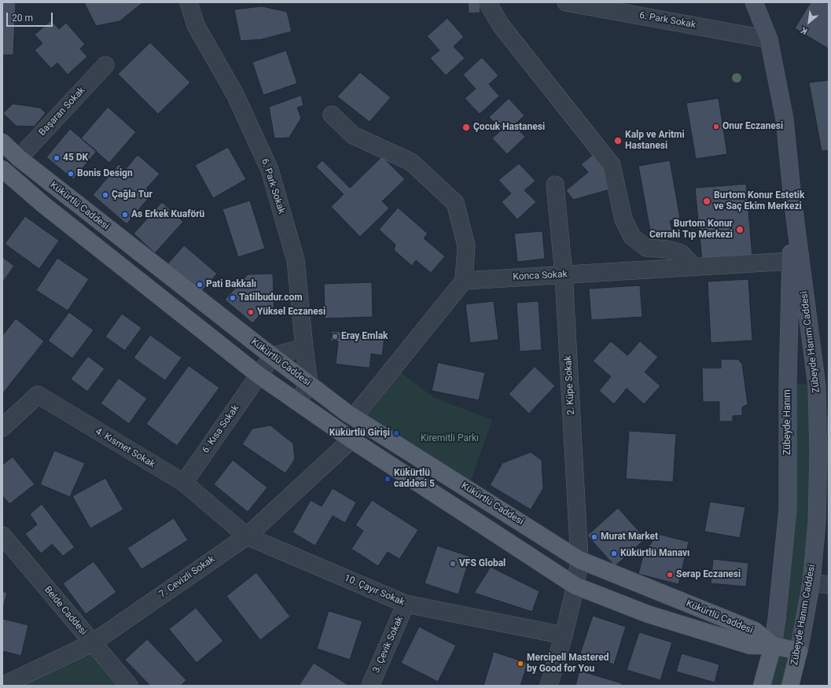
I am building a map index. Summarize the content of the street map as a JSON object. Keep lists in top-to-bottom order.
{
  "streets": {
    "main road": ["Kükürtlü Caddesi", "Zübeyde Hanım Caddesi", "Zübeyde Hanım"],
    "street": [
      "6. Park Sokak",
      "Başaran Sokak",
      "Konca Sokak",
      "2. Küpe Sokak",
      "6. Kısa Sokak",
      "4. Kısmet Sokak",
      "7. Cevizli Sokak",
      "10. Çayır Sokak",
      "Belde Caddesi",
      "3. Çevik Sokak"
    ]
  },
  "crossings": [
    ["6. Park Sokak", "Kükürtlü Caddesi"],
    ["6. Park Sokak", "Zübeyde Hanım Caddesi"],
    ["Başaran Sokak", "Kükürtlü Caddesi"],
    ["Kükürtlü Caddesi", "2. Küpe Sokak"],
    ["Kükürtlü Caddesi", "Zübeyde Hanım"],
    ["Kükürtlü Caddesi", "6. Kısa Sokak"],
    ["Kükürtlü Caddesi", "7. Cevizli Sokak"],
    ["Konca Sokak", "2. Küpe Sokak"],
    ["Konca Sokak", "Zübeyde Hanım"],
    ["Zübeyde Hanım Caddesi", "Zübeyde Hanım"],
    ["2. Küpe Sokak", "10. Çayır Sokak"],
    ["6. Kısa Sokak", "4. Kısmet Sokak"],
    ["4. Kısmet Sokak", "7. Cevizli Sokak"],
    ["4. Kısmet Sokak", "10. Çayır Sokak"],
    ["7. Cevizli Sokak", "10. Çayır Sokak"],
    ["7. Cevizli Sokak", "Belde Caddesi"],
    ["10. Çayır Sokak", "3. Çevik Sokak"]
  ],
  "parks": ["Kiremitli Parkı"],
  "places": [
    "Onur Eczanesi",
    "Çocuk Hastanesi",
    "Kalp ve Aritmi Hastanesi",
    "45 DK",
    "Bonis Design",
    "Çağla Tur",
    "Burtom Konur Estetik ve Saç Ekim Merkezi",
    "As Erkek Kuaförü",
    "Burtom Konur Cerrahi Tıp Merkezi",
    "Pati Bakkalı",
    "Tatilbudur.com",
    "Yüksel Eczanesi",
    "Eray Emlak",
    "Kükürtlü Girişi",
    "Kükürtlü caddesi 5",
    "Murat Market",
    "Kükürtlü Manavı",
    "VFS Global",
    "Serap Eczanesi",
    "Mercipell Mastered by Good for You"
  ],
  "scale_bar": "20 m",
  "north": "bottom left"
}
